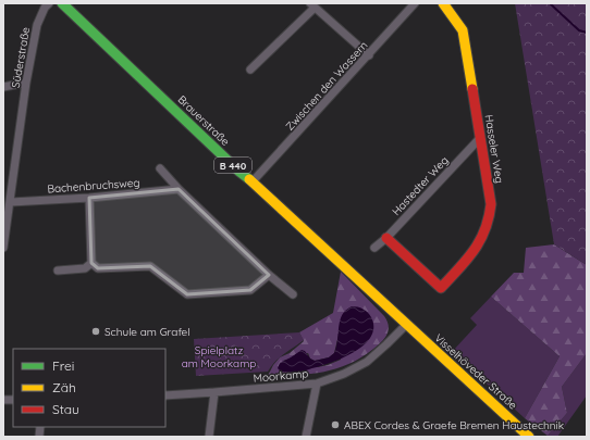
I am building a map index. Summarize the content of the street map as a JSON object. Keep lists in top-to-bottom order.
{
  "streets": {
    "main road": [
      "Brauerstraße",
      "Hasseler Weg",
      "B 440",
      "Visselhöveder Straße"
    ],
    "street": [
      "Süderstraße",
      "Zwischen den Wassern",
      "Bachenbruchsweg",
      "Hastedter Weg",
      "Moorkamp"
    ]
  },
  "crossings": [
    ["Süderstraße", "Bachenbruchsweg"],
    ["Zwischen den Wassern", "Brauerstraße"],
    ["Brauerstraße", "Visselhöveder Straße"],
    ["Brauerstraße", "Moorkamp"],
    ["Hasseler Weg", "Hastedter Weg"],
    ["Visselhöveder Straße", "Moorkamp"]
  ],
  "parks": ["Spielplatz am Moorkamp"],
  "places": ["Schule am Grafel", "ABEX Cordes & Graefe Bremen Haustechnik"],
  "legend": ["Frei", "Zäh", "Stau"]
}
